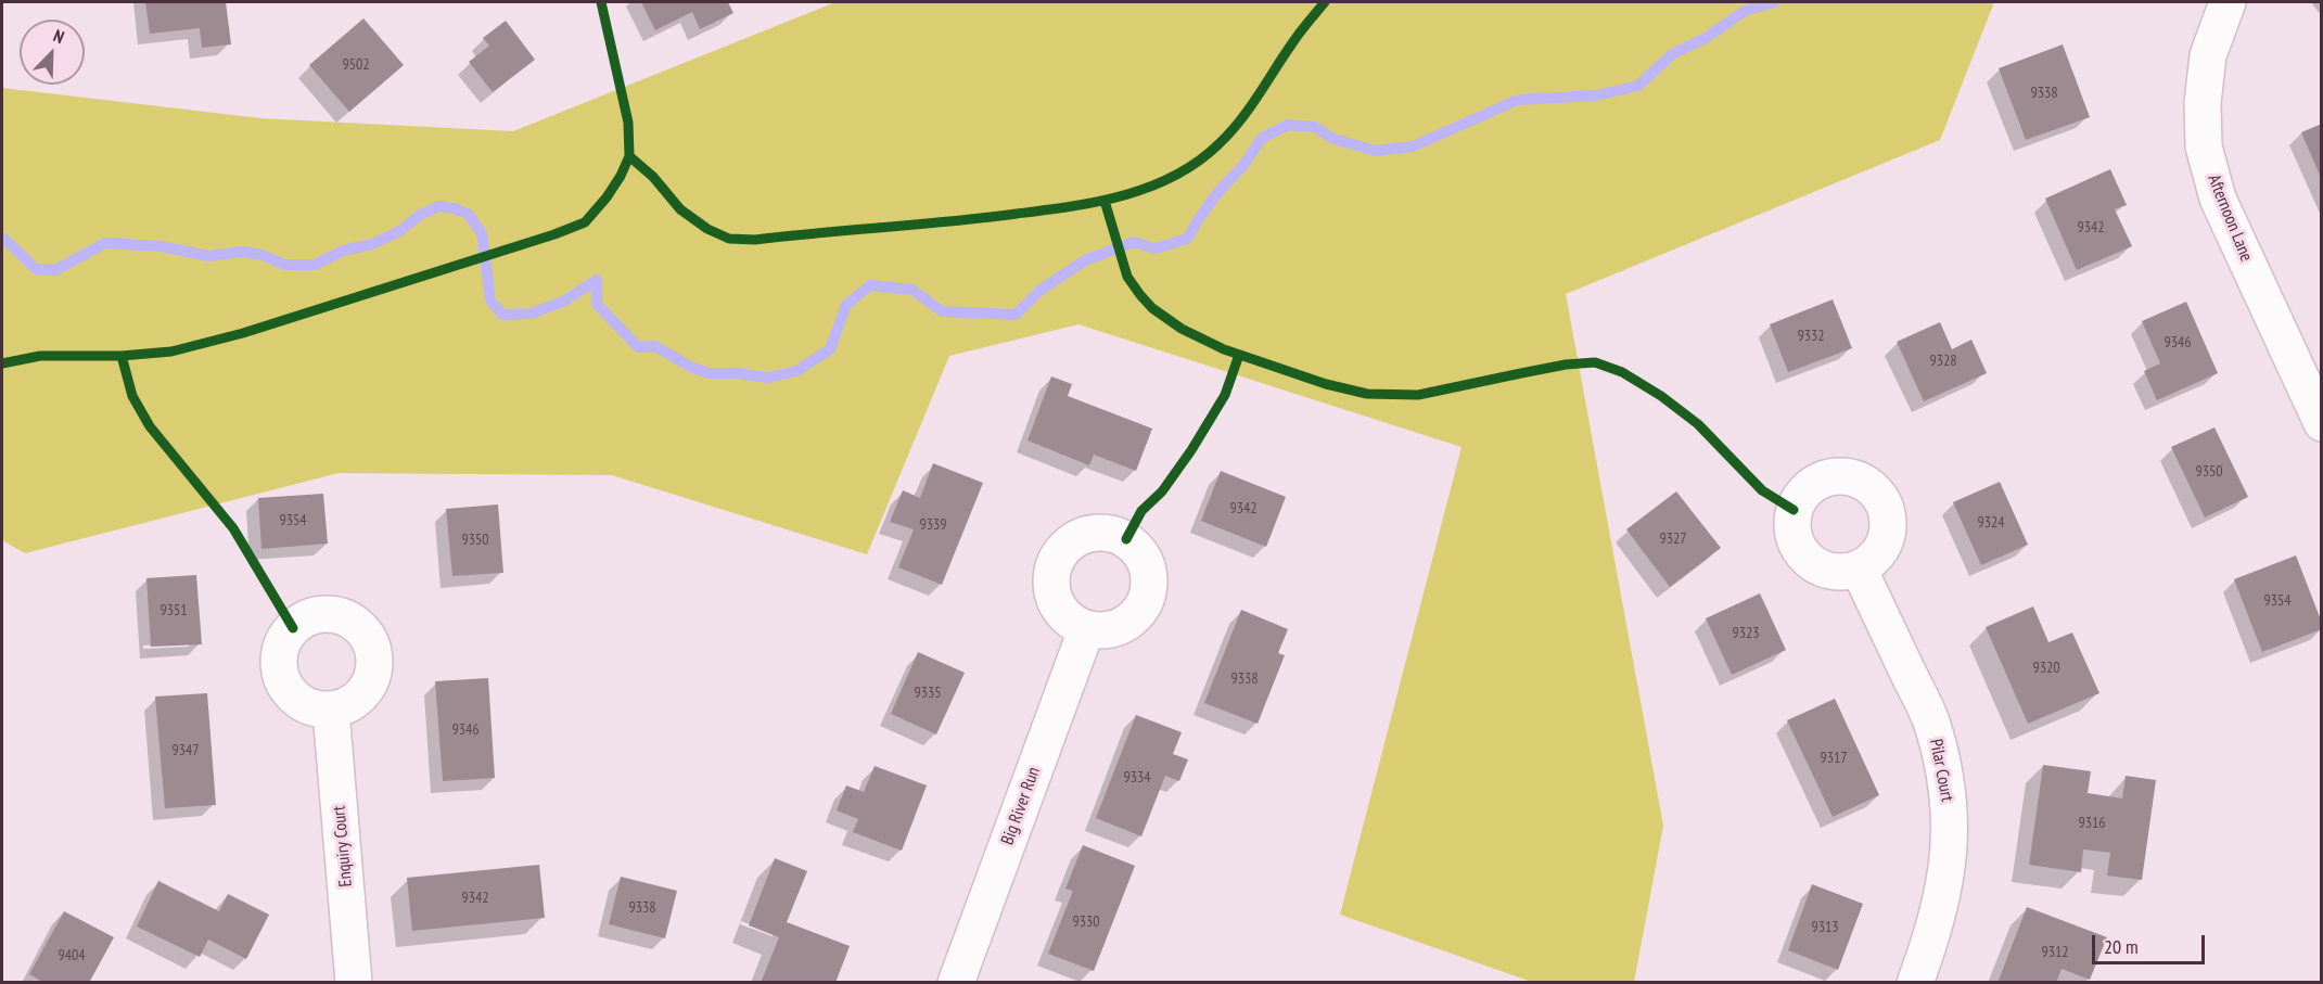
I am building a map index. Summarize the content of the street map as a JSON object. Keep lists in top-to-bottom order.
{
  "streets": {
    "street": [
      "Afternoon Lane",
      "Pilar Court",
      "Big River Run",
      "Enquiry Court"
    ]
  },
  "house_numbers": [
    "9502",
    "9338",
    "9342",
    "9332",
    "9346",
    "9328",
    "9350",
    "9342",
    "9354",
    "9324",
    "9339",
    "9327",
    "9350",
    "9354",
    "9351",
    "9323",
    "9320",
    "9338",
    "9335",
    "9346",
    "9347",
    "9317",
    "9334",
    "9316",
    "9342",
    "9338",
    "9330",
    "9313",
    "9312",
    "9404"
  ],
  "scale_bar": "20 m",
  "north": "top right"
}
